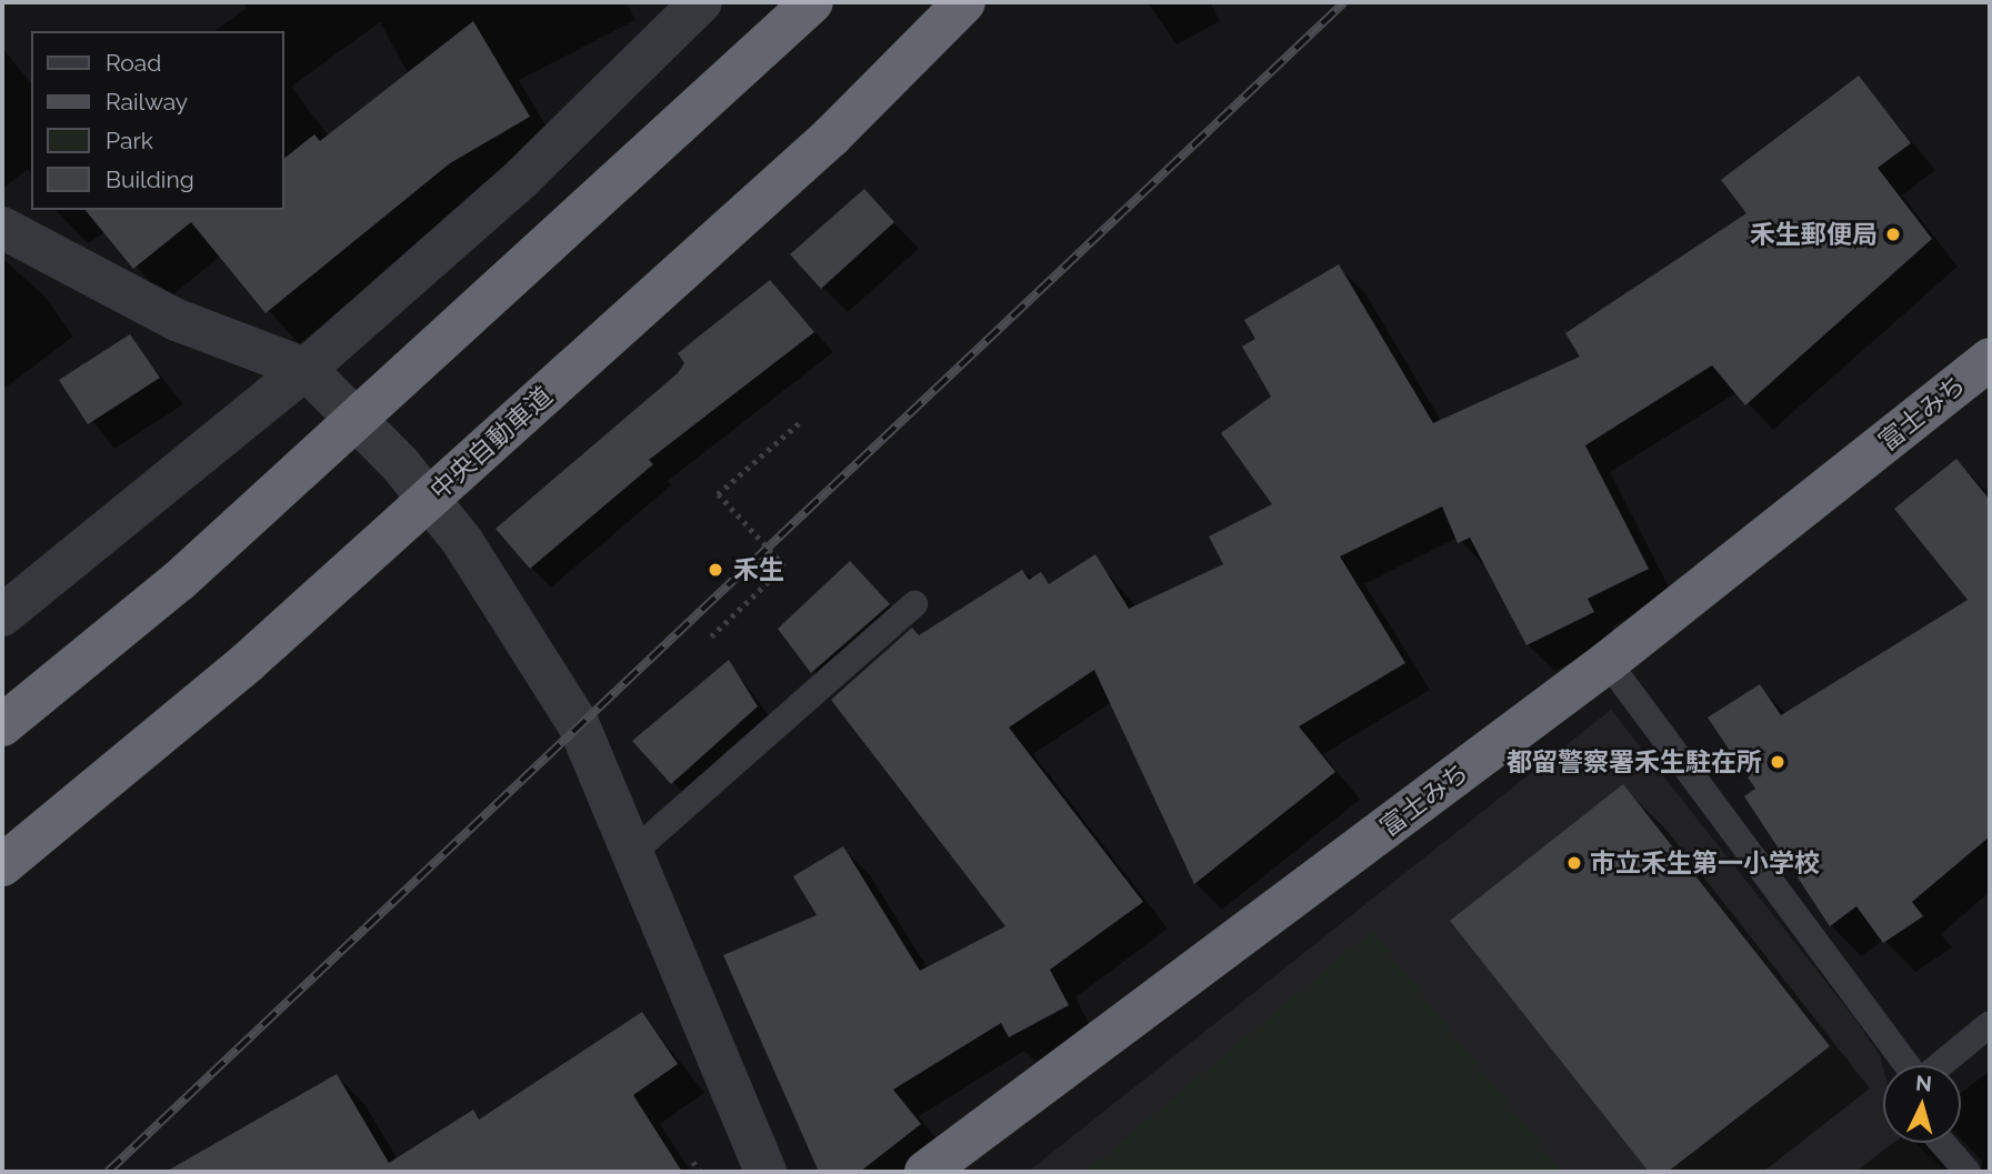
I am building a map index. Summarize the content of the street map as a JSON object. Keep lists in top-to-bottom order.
{
  "streets": {
    "highway": ["富士みち", "中央自動車道"]
  },
  "places": [
    "禾生郵便局",
    "禾生",
    "都留警察署禾生駐在所",
    "市立禾生第一小学校"
  ],
  "legend": [
    "Road",
    "Railway",
    "Park",
    "Building"
  ],
  "north": "top"
}
